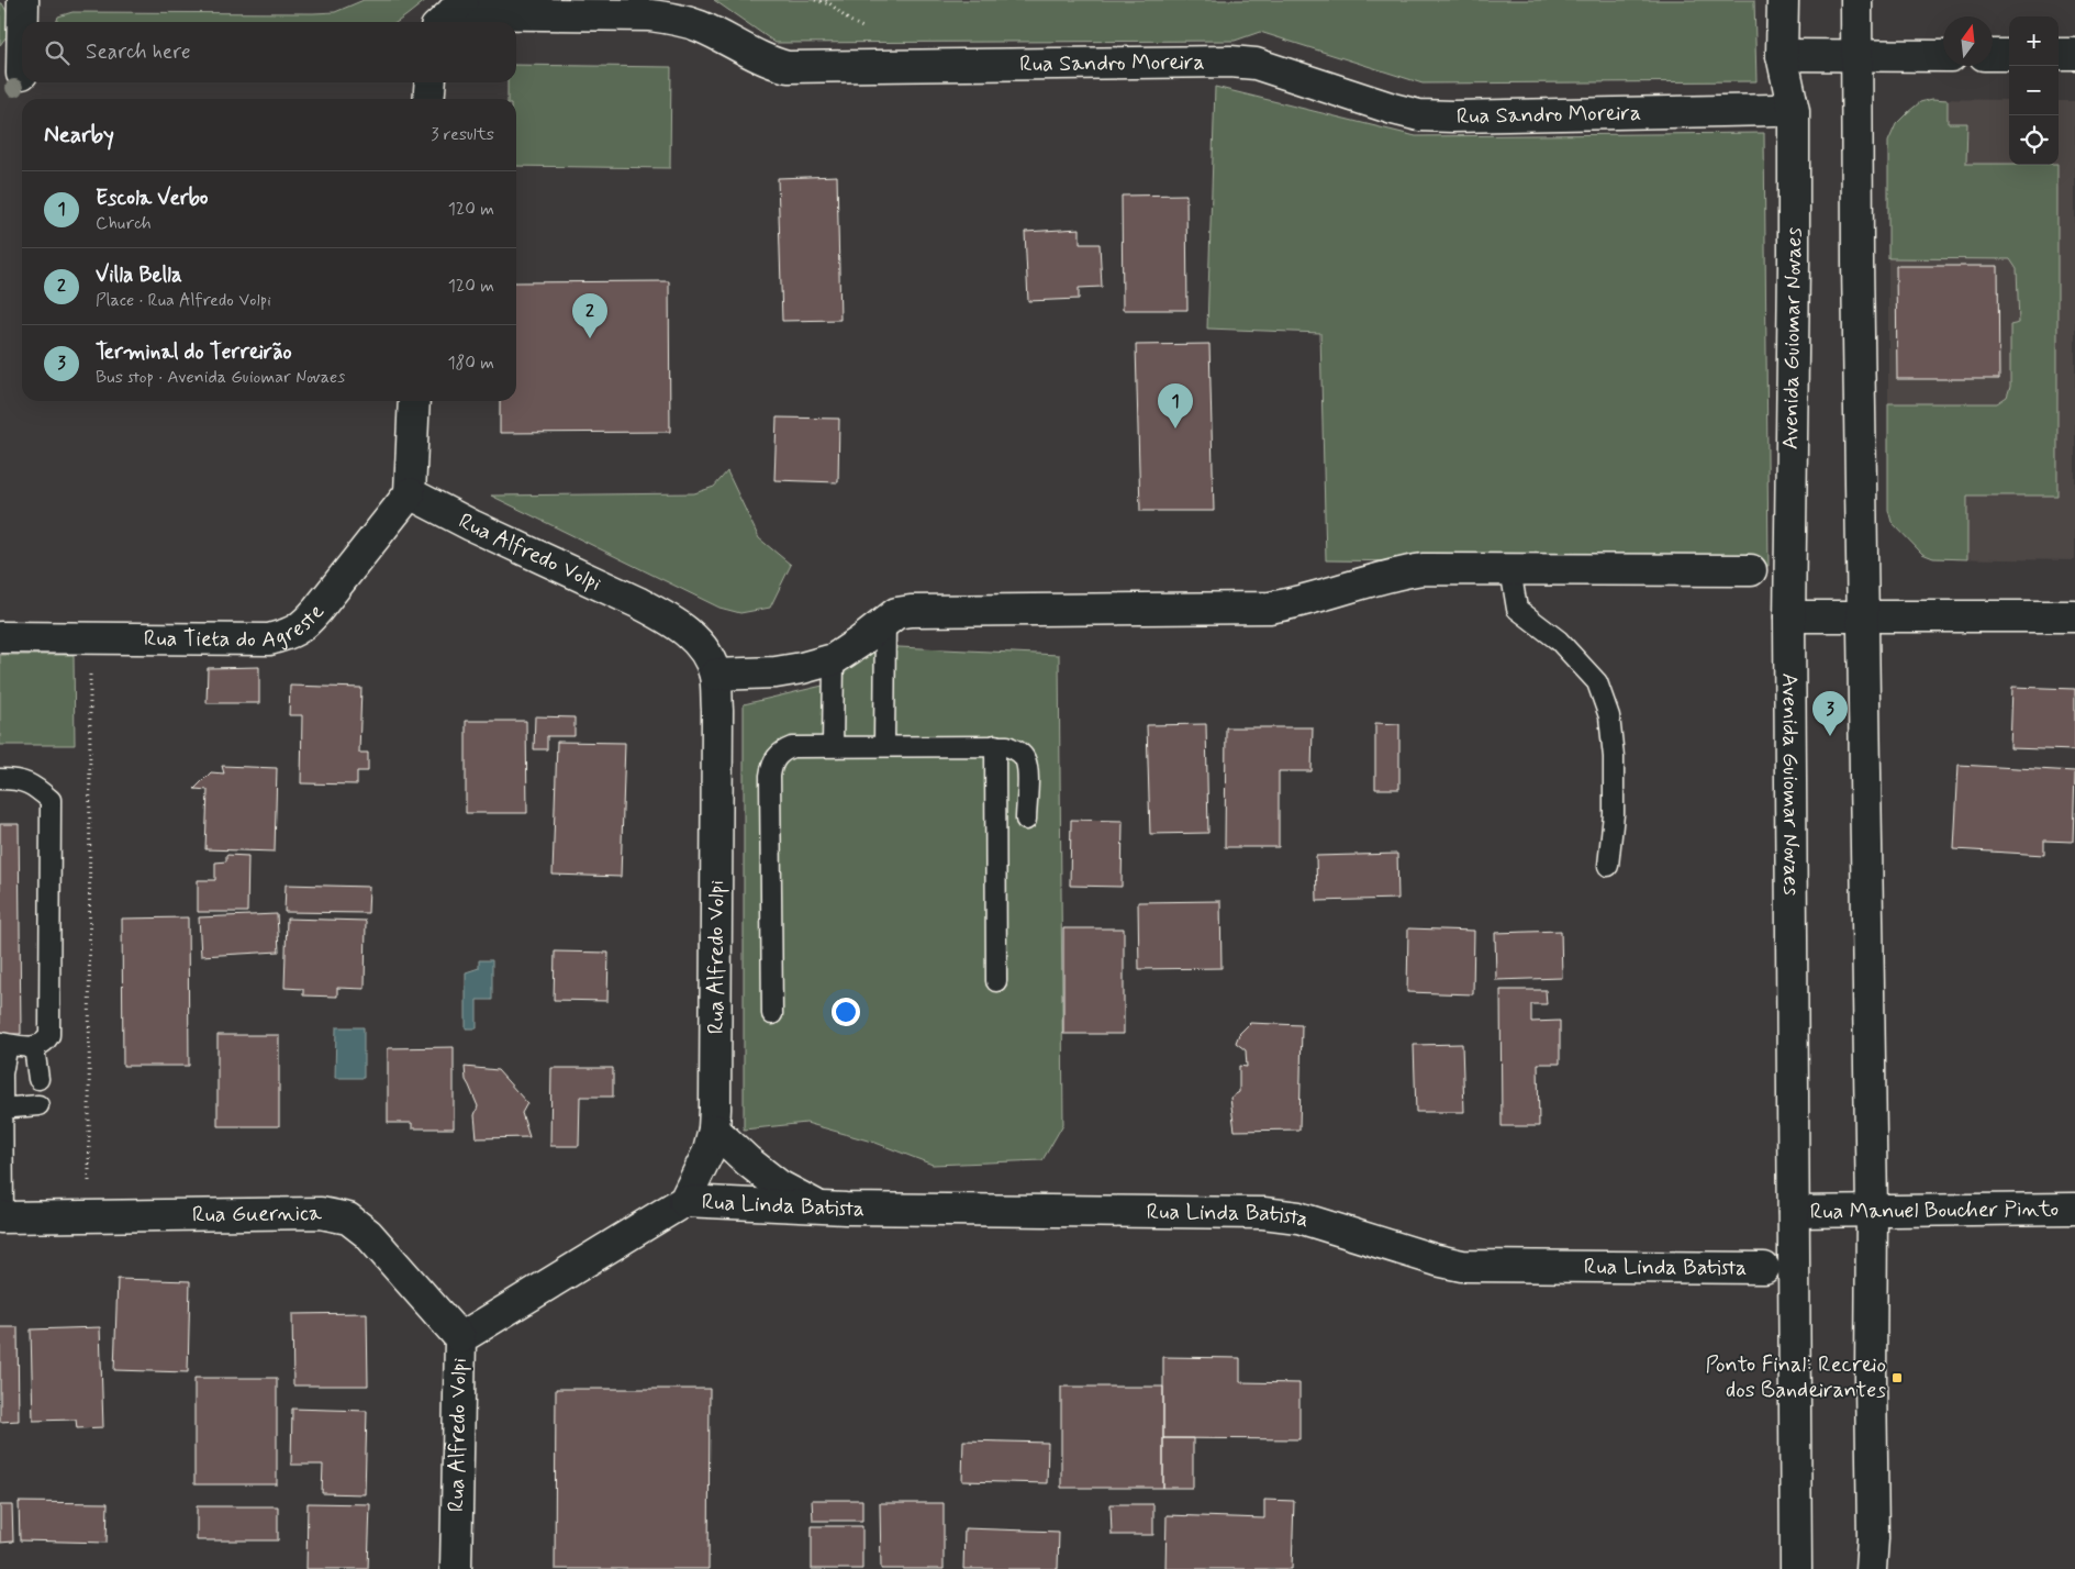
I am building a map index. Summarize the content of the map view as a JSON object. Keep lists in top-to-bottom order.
{
  "streets": {
    "street": [
      "Rua Sandro Moreira",
      "Avenida Guiomar Novaes",
      "Rua Alfredo Volpi",
      "Rua Tieta do Agreste",
      "Rua Linda Batista",
      "Rua Manuel Boucher Pinto",
      "Rua Guernica"
    ]
  },
  "crossings": [
    ["Avenida Guiomar Novaes", "Rua Manuel Boucher Pinto"],
    ["Rua Alfredo Volpi", "Rua Tieta do Agreste"],
    ["Rua Alfredo Volpi", "Rua Linda Batista"],
    ["Rua Alfredo Volpi", "Rua Guernica"]
  ],
  "places": {
    "transit": ["Ponto Final: Recreio dos Bandeirantes"]
  },
  "north": "top",
  "page": {
    "map_buttons": ["+", "−"],
    "search": "Search here",
    "heading": ["Nearby", "3 results"],
    "list": [
      {
        "mark": "1",
        "name": "Escola Verbo",
        "note": "Church",
        "value": "120 m"
      },
      {
        "mark": "2",
        "name": "Villa Bella",
        "note": "Place · Rua Alfredo Volpi",
        "value": "120 m"
      },
      {
        "mark": "3",
        "name": "Terminal do Terreirão",
        "note": "Bus stop · Avenida Guiomar Novaes",
        "value": "180 m"
      }
    ],
    "pins": ["2", "1", "3"]
  }
}
